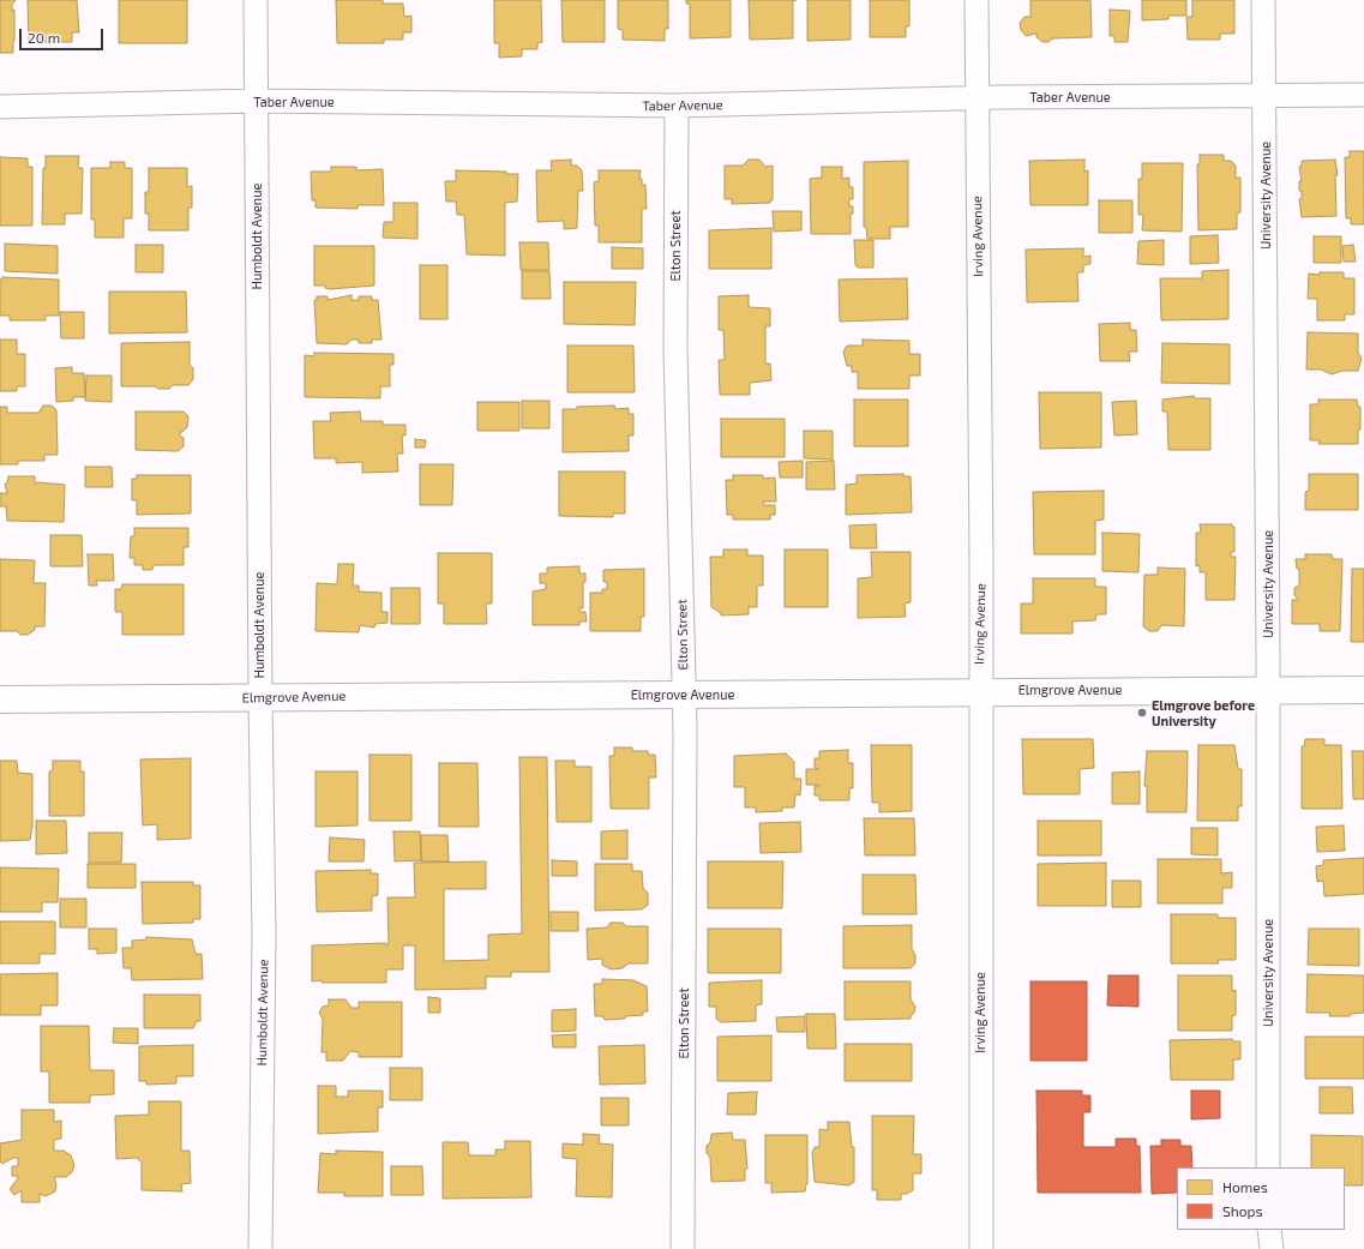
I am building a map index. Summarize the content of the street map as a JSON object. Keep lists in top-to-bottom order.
{
  "streets": {
    "street": [
      "Taber Avenue",
      "University Avenue",
      "Humboldt Avenue",
      "Irving Avenue",
      "Elton Street",
      "Elmgrove Avenue"
    ]
  },
  "crossings": [
    ["Taber Avenue", "University Avenue"],
    ["Taber Avenue", "Humboldt Avenue"],
    ["Taber Avenue", "Irving Avenue"],
    ["Taber Avenue", "Elton Street"],
    ["University Avenue", "Elmgrove Avenue"],
    ["Humboldt Avenue", "Elmgrove Avenue"],
    ["Irving Avenue", "Elmgrove Avenue"],
    ["Elton Street", "Elmgrove Avenue"]
  ],
  "places": ["Elmgrove before University"],
  "legend": ["Homes", "Shops"],
  "scale_bar": "20 m"
}
